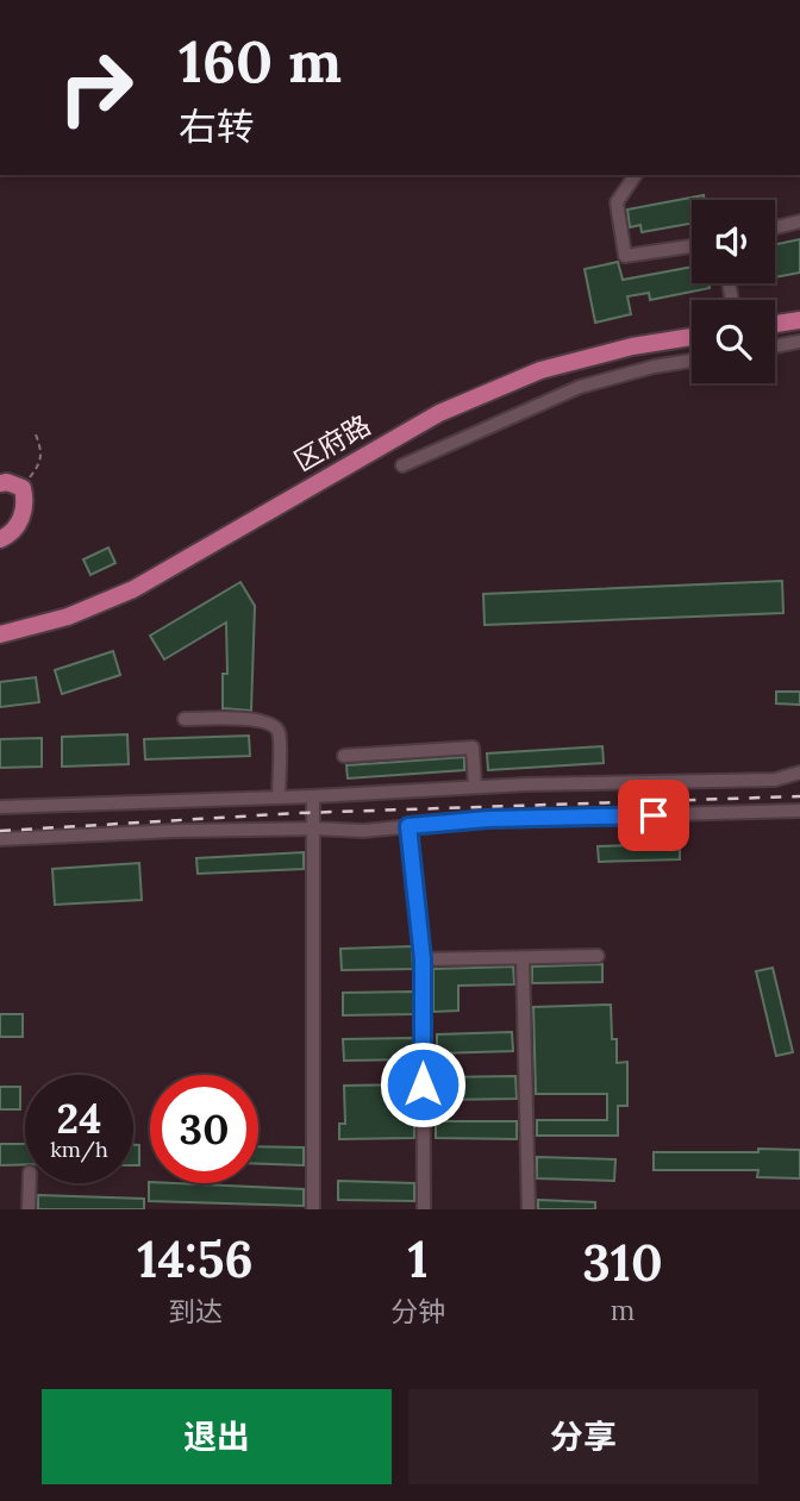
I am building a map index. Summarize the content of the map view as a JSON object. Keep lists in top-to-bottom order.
{
  "streets": {
    "main road": ["区府路"]
  },
  "page": {
    "turn": ["160 m", "右转"],
    "speed": "24 km/h",
    "limit": "30",
    "eta": [
      "14:56",
      "到达",
      "1",
      "分钟",
      "310",
      "m"
    ],
    "buttons": ["退出", "分享"]
  }
}
